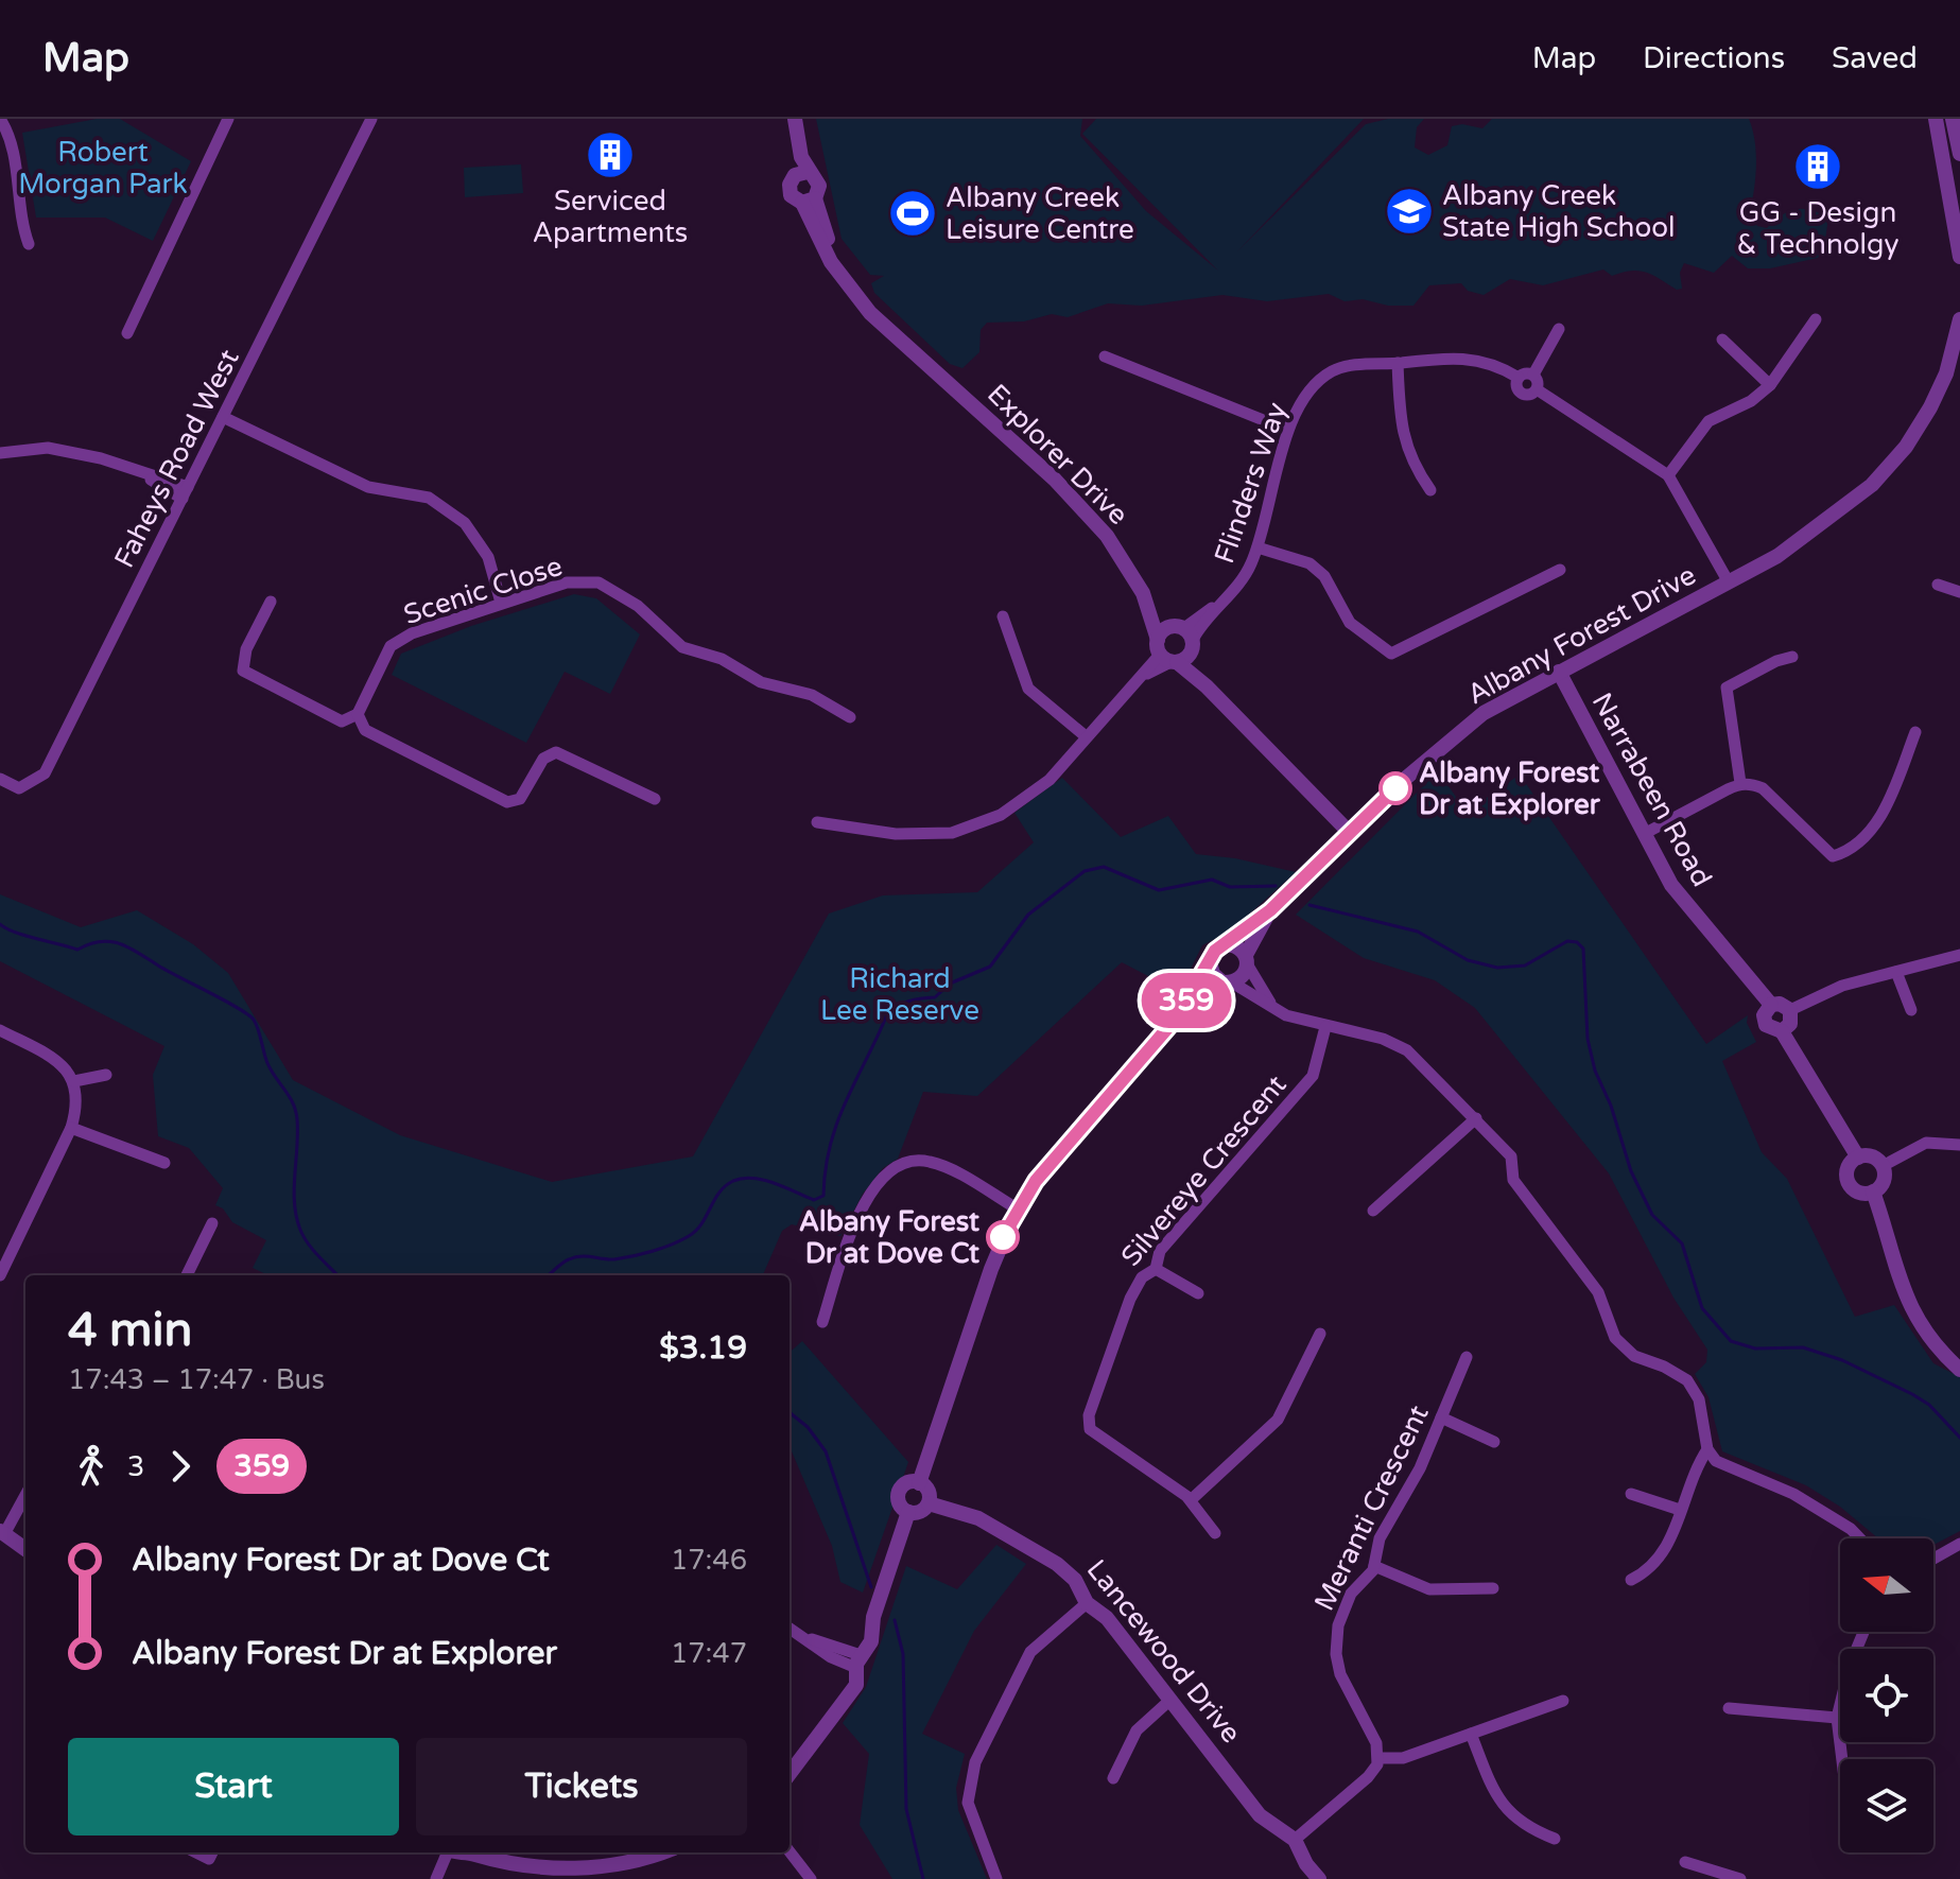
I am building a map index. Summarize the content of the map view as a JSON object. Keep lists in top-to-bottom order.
{
  "streets": {
    "street": [
      "Explorer Drive",
      "Faheys Road West",
      "Flinders Way",
      "Scenic Close",
      "Albany Forest Drive",
      "Narrabeen Road",
      "Silvereye Crescent",
      "Meranti Crescent",
      "Lancewood Drive"
    ]
  },
  "crossings": [
    ["Explorer Drive", "Flinders Way"],
    ["Explorer Drive", "Albany Forest Drive"],
    ["Albany Forest Drive", "Narrabeen Road"]
  ],
  "parks": ["Robert Morgan Park", "Richard Lee Reserve"],
  "places": {
    "building": ["Serviced Apartments", "GG - Design & Technolgy"],
    "school or university": ["Albany Creek State High School"],
    "sports": ["Albany Creek Leisure Centre"],
    "other": ["Albany Forest Dr at Explorer", "Albany Forest Dr at Dove Ct"]
  },
  "lines": ["bus line 359"],
  "north": "left",
  "page": {
    "header": "Map",
    "nav": ["Map", "Directions", "Saved"],
    "on_map": "359",
    "heading": ["4 min", "17:43 – 17:47 · Bus", "$3.19"],
    "legs": ["3", "359"],
    "list": [
      {
        "name": "Albany Forest Dr at Dove Ct",
        "value": "17:46"
      },
      {
        "name": "Albany Forest Dr at Explorer",
        "value": "17:47"
      }
    ],
    "buttons": ["Start", "Tickets"]
  }
}
